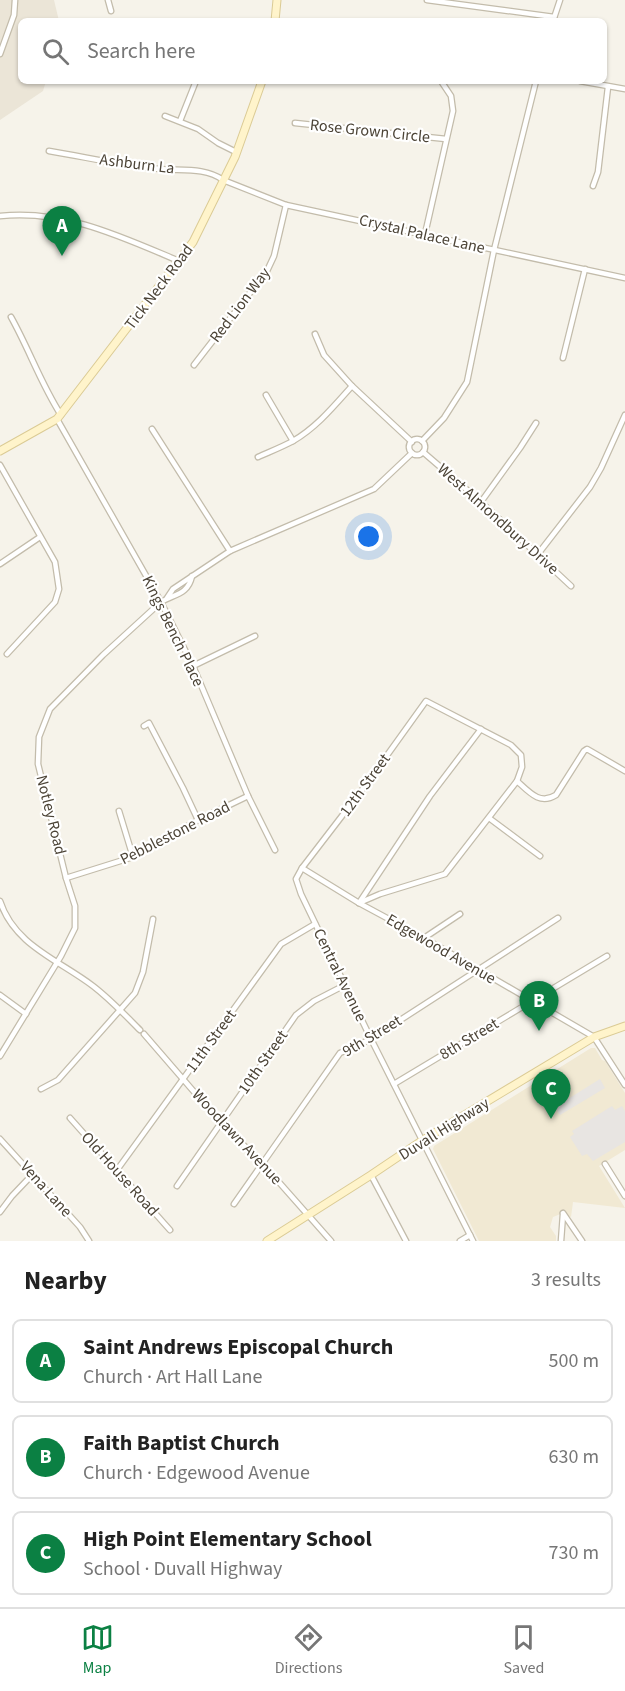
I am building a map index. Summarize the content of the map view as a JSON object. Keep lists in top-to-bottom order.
{
  "streets": {
    "street": [
      "Rose Grown Circle",
      "Ashburn La",
      "Crystal Palace Lane",
      "Tick Neck Road",
      "Red Lion Way",
      "West Almondbury Drive",
      "Kings Bench Place",
      "12th Street",
      "Notley Road",
      "Pebblestone Road",
      "Edgewood Avenue",
      "Central Avenue",
      "9th Street",
      "8th Street",
      "11th Street",
      "10th Street",
      "Duvall Highway",
      "Woodlawn Avenue",
      "Old House Road",
      "Vena Lane"
    ]
  },
  "crossings": [
    ["Ashburn La", "Crystal Palace Lane"],
    ["Ashburn La", "Tick Neck Road"],
    ["Crystal Palace Lane", "Tick Neck Road"],
    ["Crystal Palace Lane", "Red Lion Way"],
    ["Tick Neck Road", "Kings Bench Place"],
    ["West Almondbury Drive", "Notley Road"],
    ["Kings Bench Place", "Notley Road"],
    ["Kings Bench Place", "Pebblestone Road"],
    ["12th Street", "Edgewood Avenue"],
    ["12th Street", "Central Avenue"],
    ["Notley Road", "Pebblestone Road"],
    ["Notley Road", "Woodlawn Avenue"],
    ["Edgewood Avenue", "Central Avenue"],
    ["Edgewood Avenue", "9th Street"],
    ["Edgewood Avenue", "8th Street"],
    ["Edgewood Avenue", "Duvall Highway"],
    ["Central Avenue", "9th Street"],
    ["Central Avenue", "8th Street"],
    ["Central Avenue", "11th Street"],
    ["Central Avenue", "10th Street"],
    ["Central Avenue", "Duvall Highway"],
    ["9th Street", "Woodlawn Avenue"],
    ["11th Street", "Woodlawn Avenue"],
    ["11th Street", "Old House Road"],
    ["10th Street", "Woodlawn Avenue"],
    ["Duvall Highway", "Woodlawn Avenue"]
  ],
  "page": {
    "search": "Search here",
    "pins": ["A", "B", "C"],
    "heading": ["Nearby", "3 results"],
    "list": [
      {
        "mark": "A",
        "name": "Saint Andrews Episcopal Church",
        "note": "Church · Art Hall Lane",
        "value": "500 m"
      },
      {
        "mark": "B",
        "name": "Faith Baptist Church",
        "note": "Church · Edgewood Avenue",
        "value": "630 m"
      },
      {
        "mark": "C",
        "name": "High Point Elementary School",
        "note": "School · Duvall Highway",
        "value": "730 m"
      }
    ],
    "nav": ["Map", "Directions", "Saved"]
  }
}
